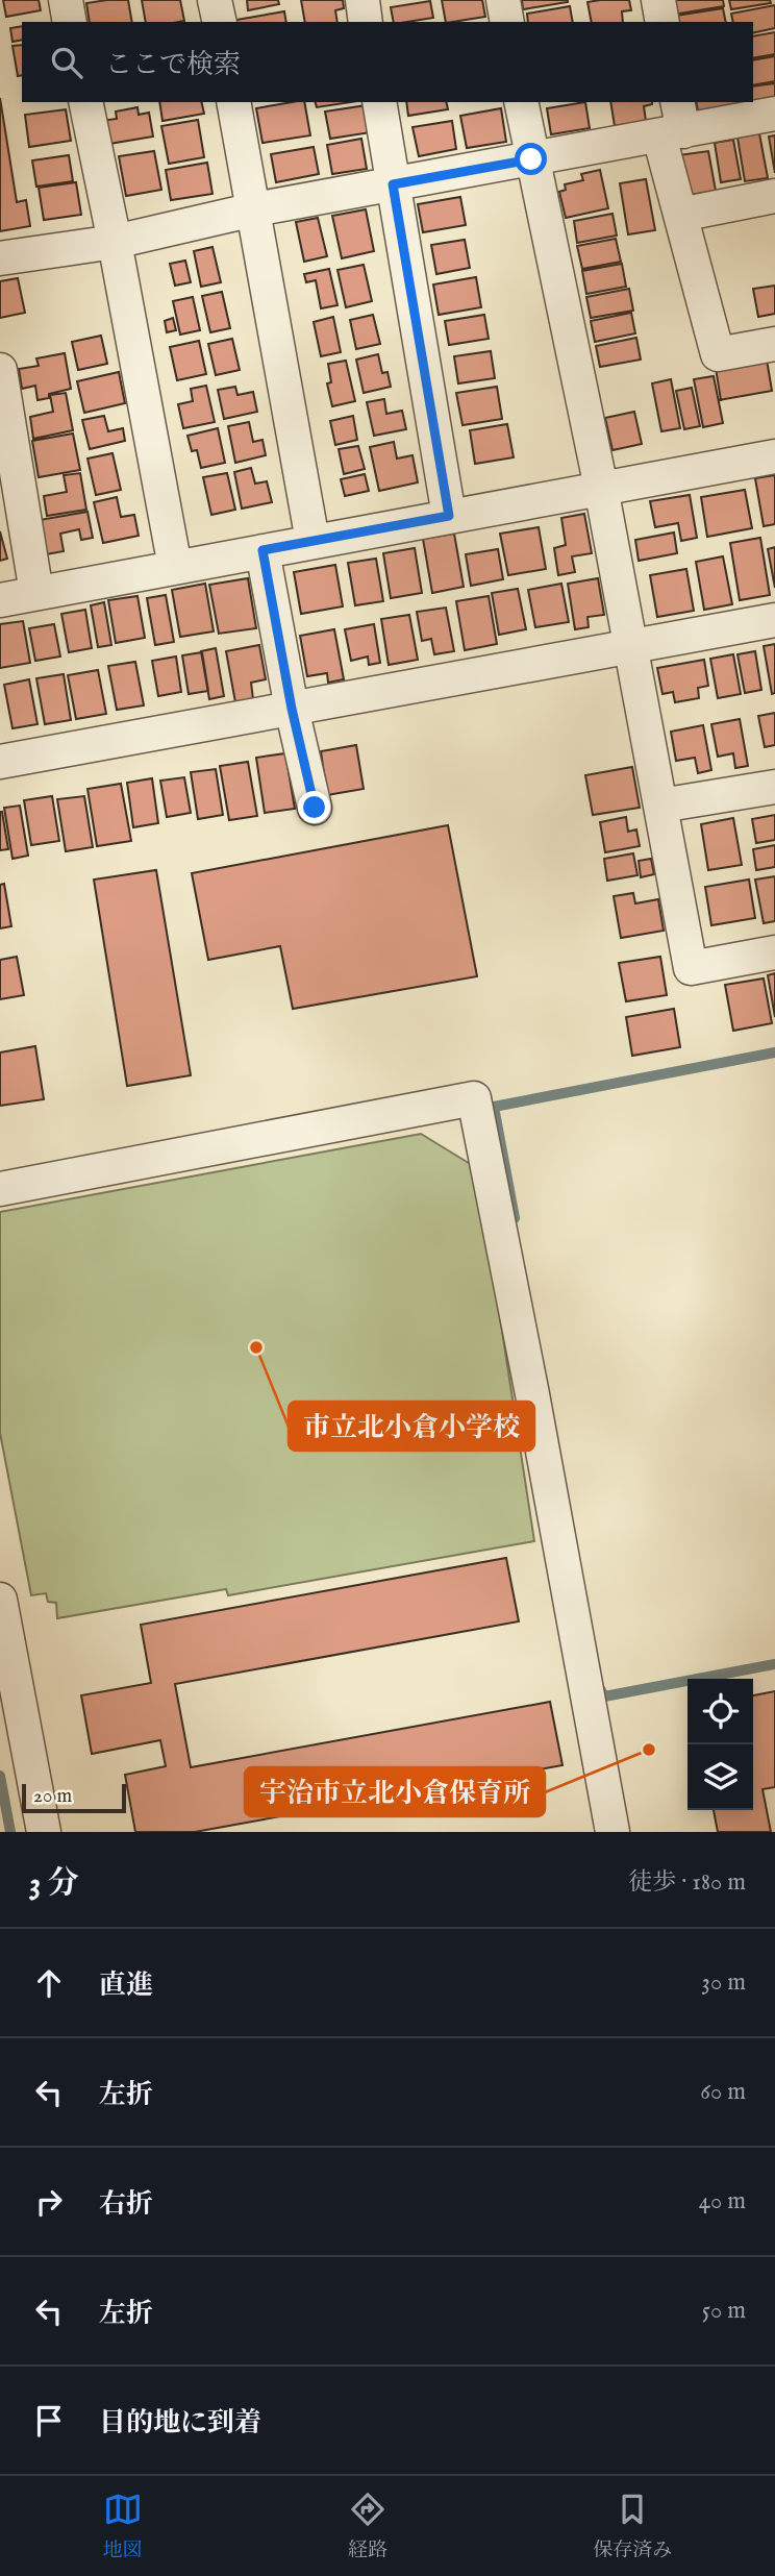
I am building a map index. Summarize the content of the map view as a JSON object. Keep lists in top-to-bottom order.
{
  "places": ["市立北小倉小学校", "宇治市立北小倉保育所"],
  "scale_bar": "20 m",
  "page": {
    "search": "ここで検索",
    "scale": "20 m",
    "heading": ["3 分", "徒歩 · 180 m"],
    "list": [
      ["直進", "30 m"],
      ["左折", "60 m"],
      ["右折", "40 m"],
      ["左折", "50 m"],
      "目的地に到着"
    ],
    "nav": ["地図", "経路", "保存済み"]
  }
}
